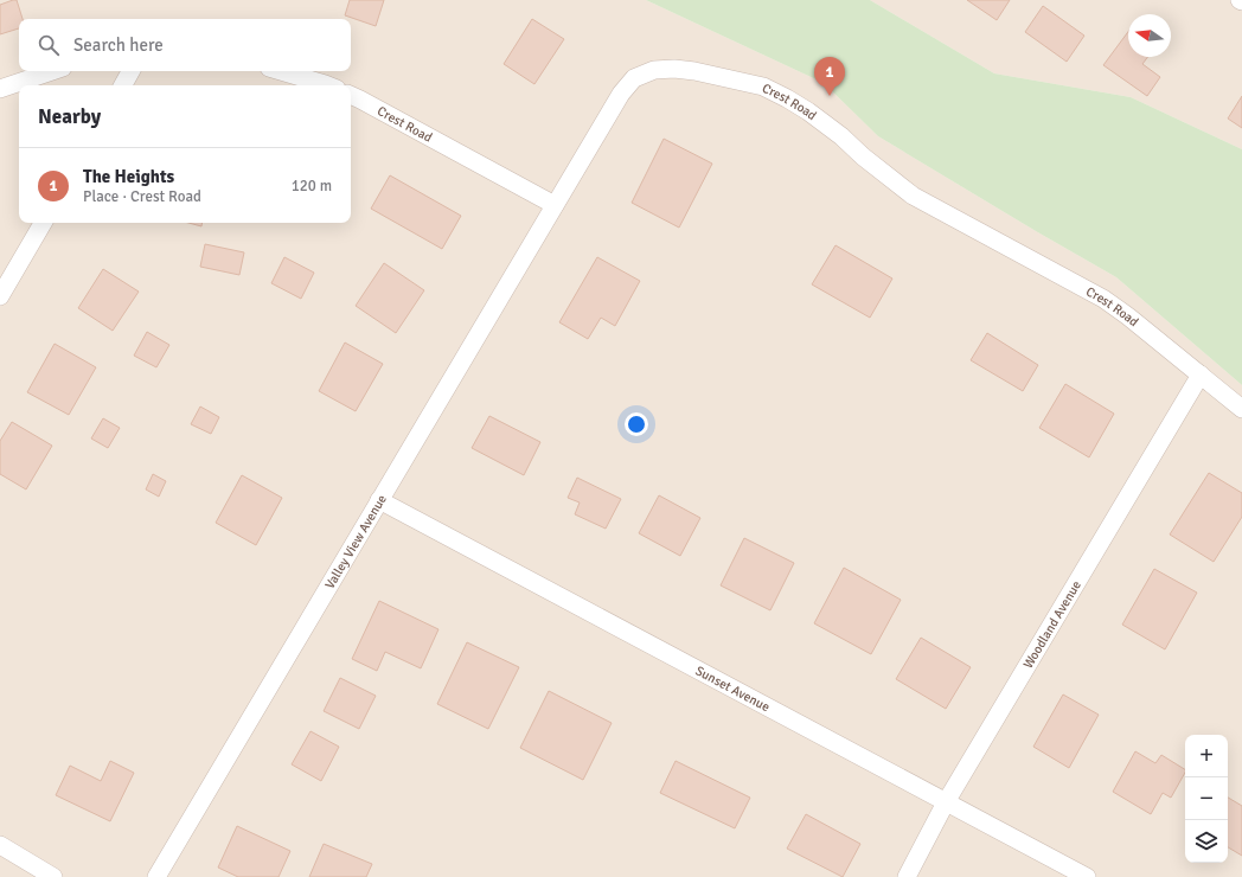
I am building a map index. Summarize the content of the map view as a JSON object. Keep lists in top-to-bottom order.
{
  "streets": {
    "street": [
      "Crest Road",
      "Valley View Avenue",
      "Woodland Avenue",
      "Sunset Avenue"
    ]
  },
  "crossings": [
    ["Crest Road", "Valley View Avenue"],
    ["Crest Road", "Woodland Avenue"],
    ["Valley View Avenue", "Sunset Avenue"],
    ["Woodland Avenue", "Sunset Avenue"]
  ],
  "north": "left",
  "page": {
    "search": "Search here",
    "pins": "1",
    "heading": "Nearby",
    "list": [
      {
        "mark": "1",
        "name": "The Heights",
        "note": "Place · Crest Road",
        "value": "120 m"
      }
    ],
    "map_buttons": ["+", "−"]
  }
}
